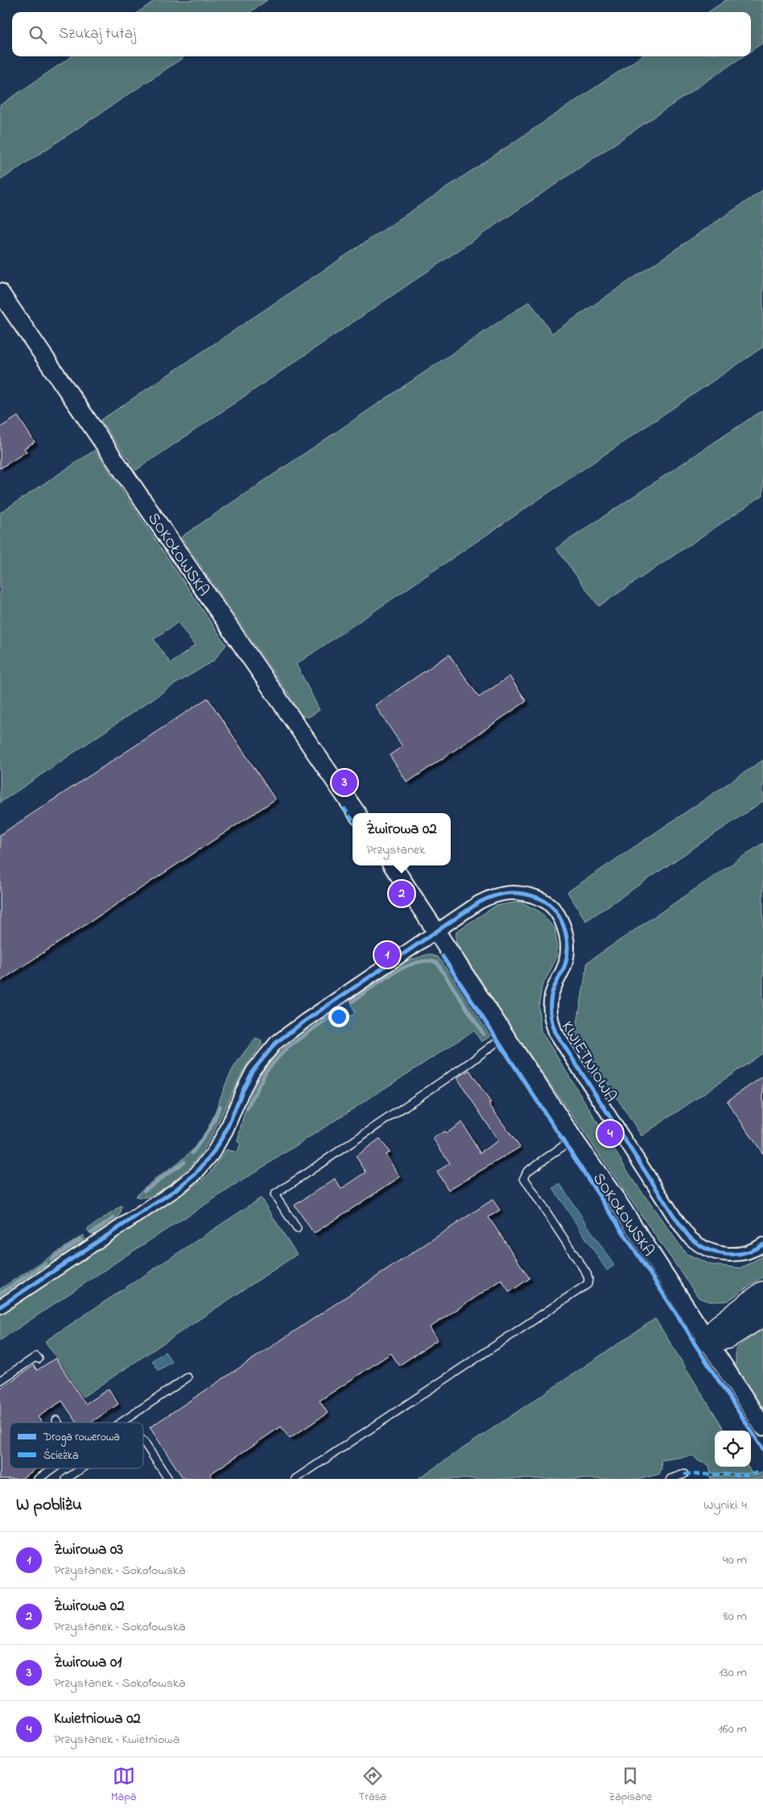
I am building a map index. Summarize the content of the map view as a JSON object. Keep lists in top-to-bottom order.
{
  "streets": {
    "street": ["SOKOŁOWSKA", "KWIETNIOWA"]
  },
  "crossings": [
    ["SOKOŁOWSKA", "KWIETNIOWA"]
  ],
  "legend": ["Droga rowerowa", "Ścieżka"],
  "page": {
    "search": "Szukaj tutaj",
    "pins": [
      "3",
      "2",
      "1",
      "4"
    ],
    "popup": ["Żwirowa 02", "Przystanek"],
    "heading": ["W pobliżu", "Wyniki: 4"],
    "list": [
      {
        "mark": "1",
        "name": "Żwirowa 03",
        "note": "Przystanek · Sokołowska",
        "value": "40 m"
      },
      {
        "mark": "2",
        "name": "Żwirowa 02",
        "note": "Przystanek · Sokołowska",
        "value": "80 m"
      },
      {
        "mark": "3",
        "name": "Żwirowa 01",
        "note": "Przystanek · Sokołowska",
        "value": "130 m"
      },
      {
        "mark": "4",
        "name": "Kwietniowa 02",
        "note": "Przystanek · Kwietniowa",
        "value": "160 m"
      }
    ],
    "nav": ["Mapa", "Trasa", "Zapisane"]
  }
}
